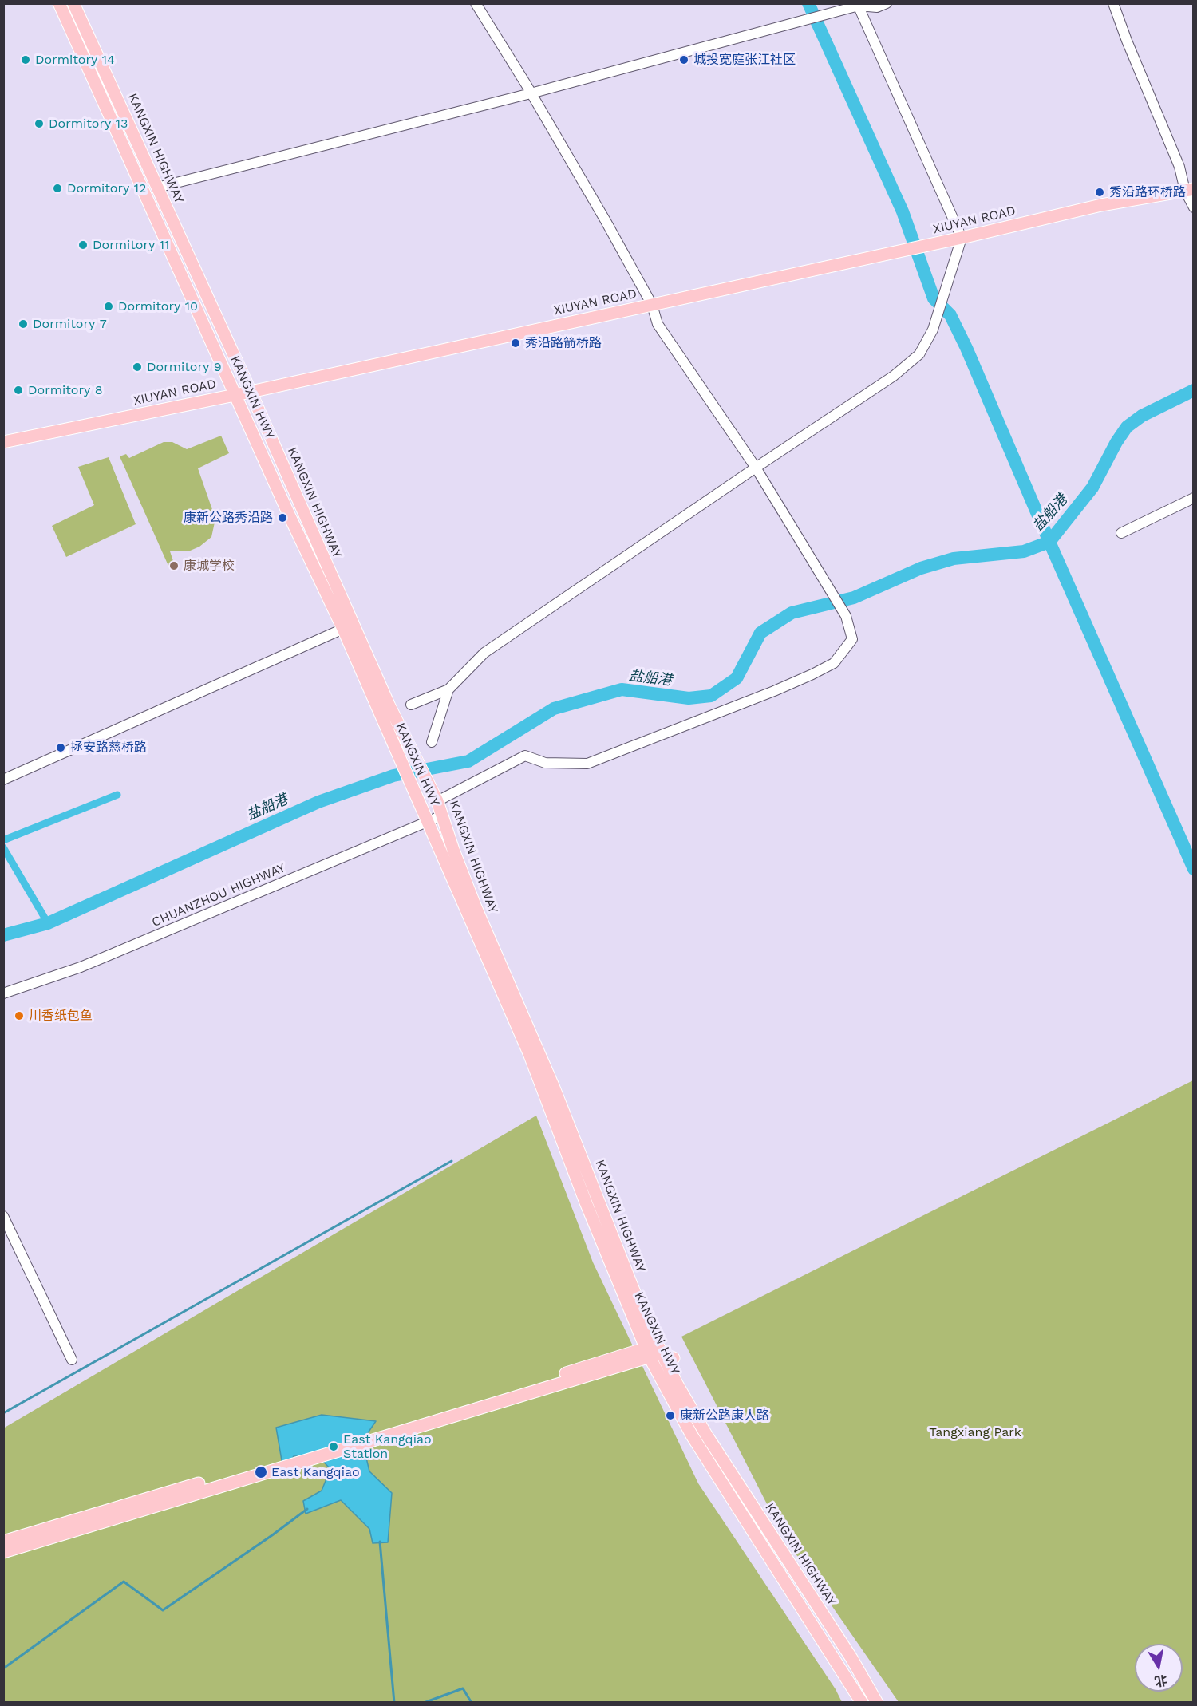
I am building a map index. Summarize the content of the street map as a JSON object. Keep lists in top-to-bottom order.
{
  "streets": {
    "main road": ["KANGXIN HIGHWAY", "XIUYAN ROAD", "KANGXIN HWY"],
    "street": ["CHUANZHOU HIGHWAY"]
  },
  "crossings": [
    ["KANGXIN HIGHWAY", "XIUYAN ROAD"],
    ["KANGXIN HIGHWAY", "KANGXIN HWY"],
    ["KANGXIN HIGHWAY", "CHUANZHOU HIGHWAY"],
    ["XIUYAN ROAD", "KANGXIN HWY"],
    ["KANGXIN HWY", "CHUANZHOU HIGHWAY"]
  ],
  "water": ["盐船港"],
  "parks": ["Tangxiang Park"],
  "places": [
    "Dormitory 14",
    "城投宽庭张江社区",
    "Dormitory 13",
    "Dormitory 12",
    "秀沿路环桥路",
    "Dormitory 11",
    "Dormitory 10",
    "Dormitory 7",
    "秀沿路箭桥路",
    "Dormitory 9",
    "Dormitory 8",
    "康新公路秀沿路",
    "康城学校",
    "拯安路慈桥路",
    "川香纸包鱼",
    "康新公路康人路",
    "East Kangqiao Station",
    "East Kangqiao"
  ],
  "north": "bottom"
}
